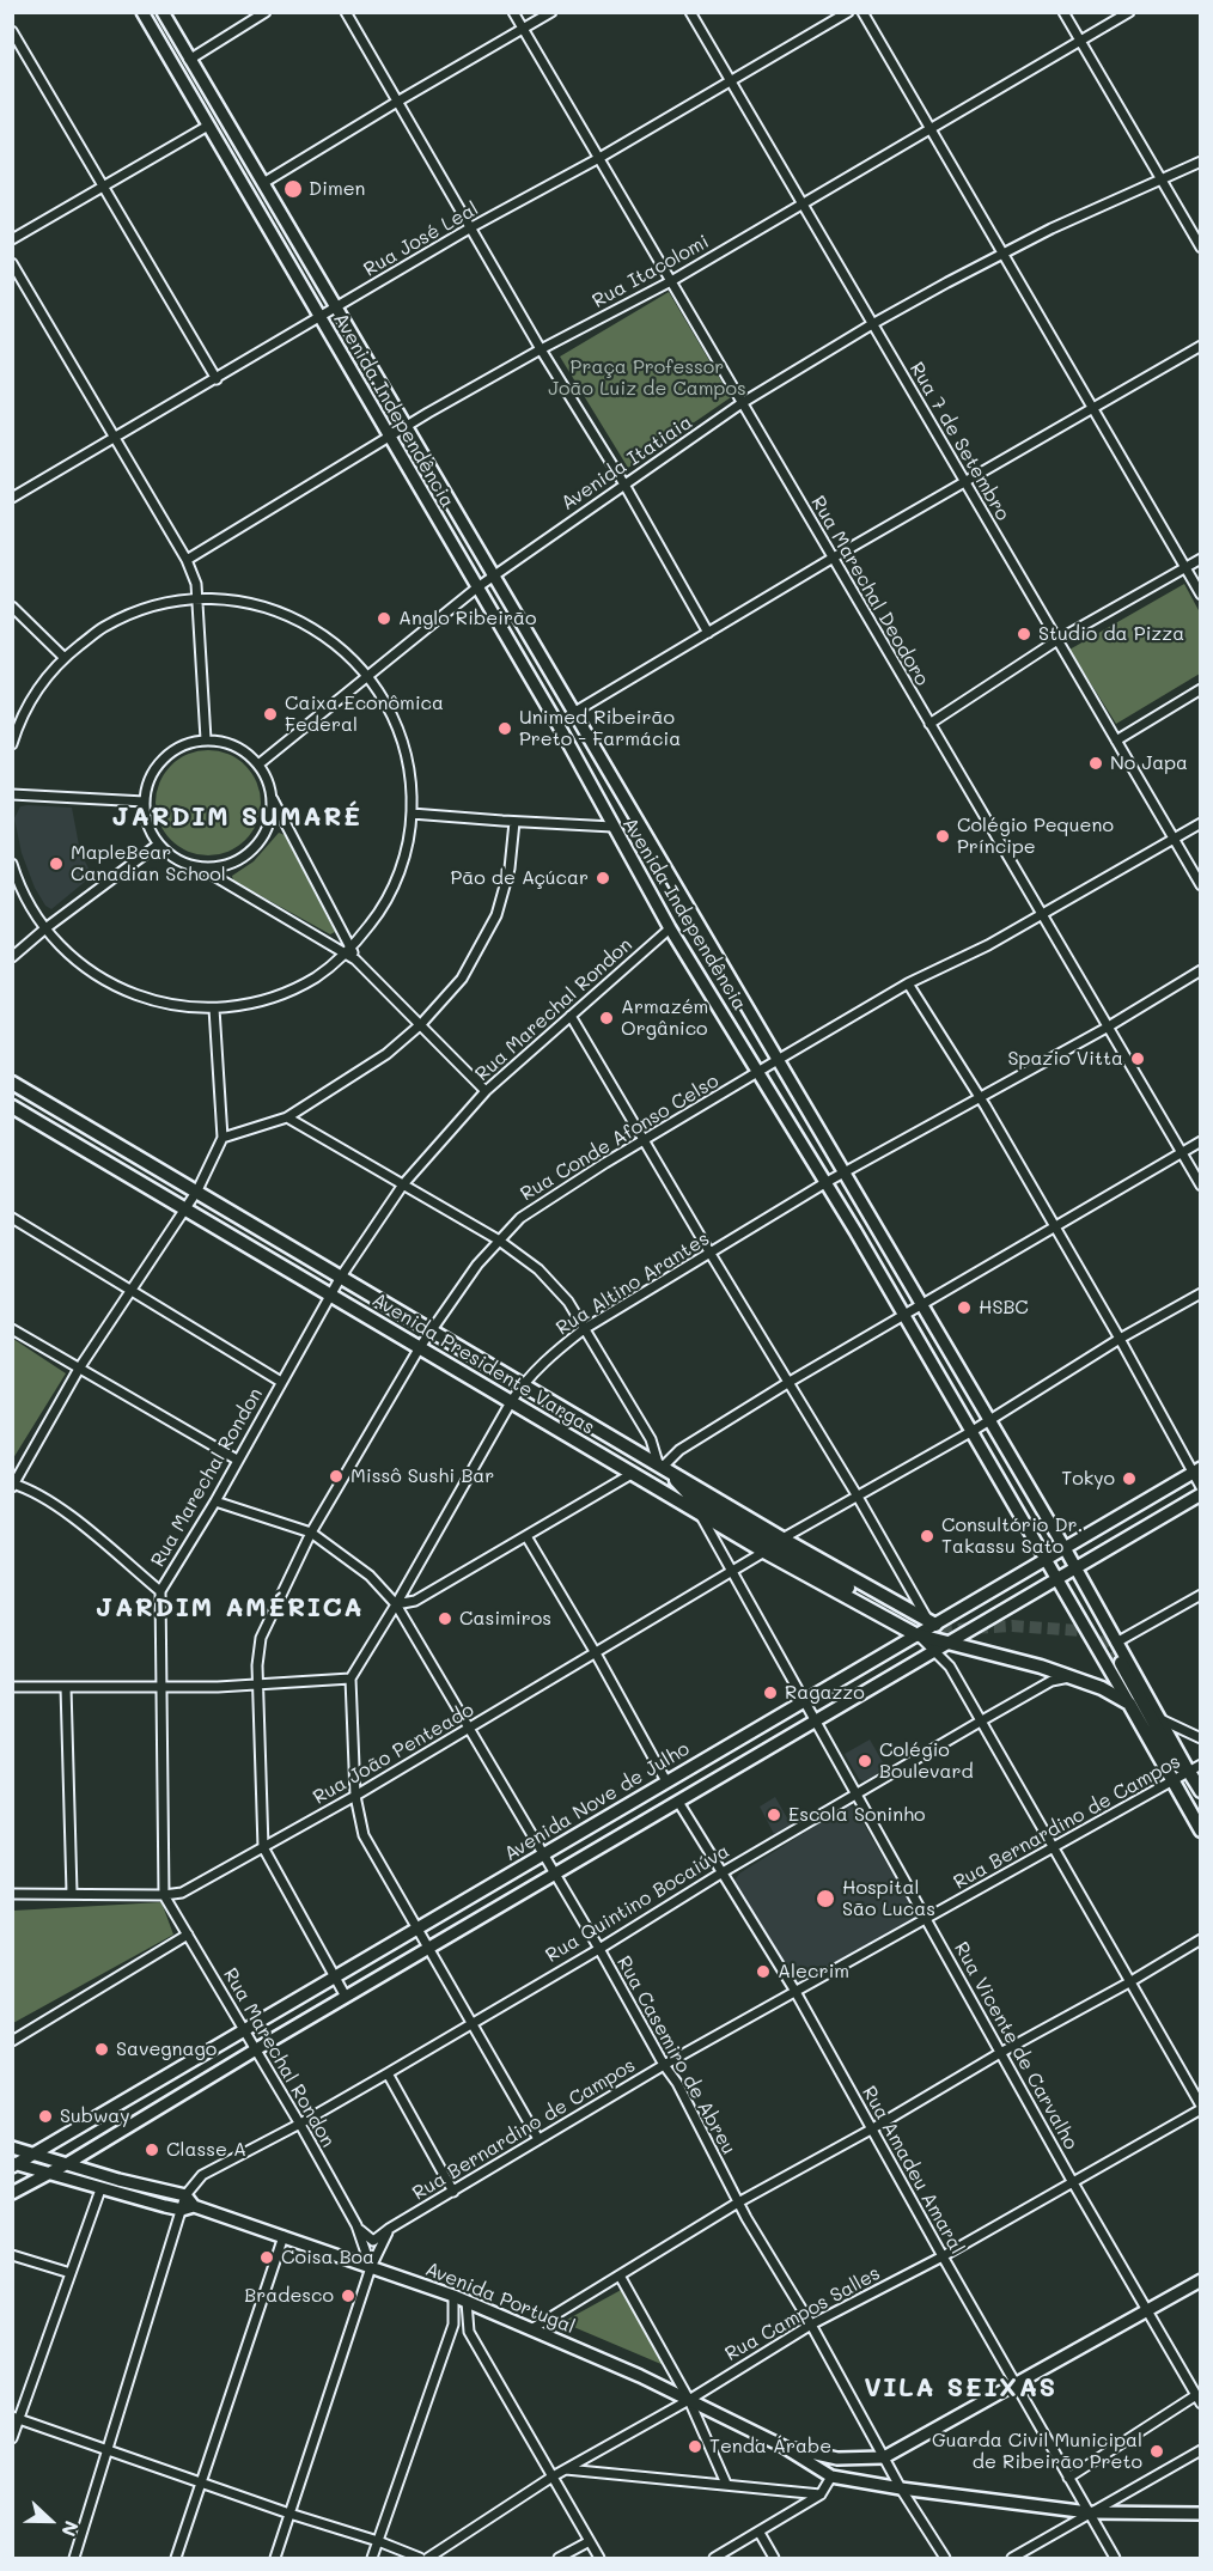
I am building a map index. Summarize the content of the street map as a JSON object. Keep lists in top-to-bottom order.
{
  "streets": {
    "main road": [
      "Avenida Independência",
      "Avenida Presidente Vargas",
      "Avenida Nove de Julho",
      "Avenida Portugal"
    ],
    "street": [
      "Rua José Leal",
      "Rua Itacolomi",
      "Rua 7 de Setembro",
      "Avenida Itatiaia",
      "Rua Marechal Deodoro",
      "Rua Marechal Rondon",
      "Rua Conde Afonso Celso",
      "Rua Altino Arantes",
      "Rua João Penteado",
      "Rua Bernardino de Campos",
      "Rua Quintino Bocaiúva",
      "Rua Vicente de Carvalho",
      "Rua Casemiro de Abreu",
      "Rua Amadeu Amaral",
      "Rua Campos Salles"
    ]
  },
  "crossings": [
    ["Rua José Leal", "Avenida Independência"],
    ["Rua José Leal", "Rua 7 de Setembro"],
    ["Rua José Leal", "Rua Marechal Deodoro"],
    ["Rua Itacolomi", "Avenida Independência"],
    ["Rua Itacolomi", "Rua 7 de Setembro"],
    ["Rua Itacolomi", "Rua Marechal Deodoro"],
    ["Avenida Independência", "Avenida Itatiaia"],
    ["Avenida Independência", "Rua Marechal Rondon"],
    ["Avenida Independência", "Rua Conde Afonso Celso"],
    ["Avenida Independência", "Rua Altino Arantes"],
    ["Avenida Independência", "Avenida Nove de Julho"],
    ["Avenida Independência", "Rua Bernardino de Campos"],
    ["Rua 7 de Setembro", "Avenida Itatiaia"],
    ["Rua 7 de Setembro", "Rua Conde Afonso Celso"],
    ["Avenida Itatiaia", "Rua Marechal Deodoro"],
    ["Rua Marechal Deodoro", "Rua Conde Afonso Celso"],
    ["Rua Marechal Deodoro", "Rua Altino Arantes"],
    ["Rua Marechal Rondon", "Avenida Presidente Vargas"],
    ["Rua Marechal Rondon", "Rua João Penteado"],
    ["Rua Marechal Rondon", "Avenida Nove de Julho"],
    ["Rua Marechal Rondon", "Rua Bernardino de Campos"],
    ["Rua Marechal Rondon", "Rua Quintino Bocaiúva"],
    ["Rua Marechal Rondon", "Rua Casemiro de Abreu"],
    ["Rua Marechal Rondon", "Avenida Portugal"],
    ["Rua Conde Afonso Celso", "Avenida Presidente Vargas"],
    ["Rua Conde Afonso Celso", "Rua João Penteado"],
    ["Rua Conde Afonso Celso", "Avenida Nove de Julho"],
    ["Rua Conde Afonso Celso", "Rua Casemiro de Abreu"],
    ["Rua Altino Arantes", "Avenida Presidente Vargas"],
    ["Rua Altino Arantes", "Rua Casemiro de Abreu"],
    ["Avenida Presidente Vargas", "Rua João Penteado"],
    ["Avenida Presidente Vargas", "Avenida Nove de Julho"],
    ["Avenida Presidente Vargas", "Rua Bernardino de Campos"],
    ["Avenida Presidente Vargas", "Rua Quintino Bocaiúva"],
    ["Avenida Presidente Vargas", "Rua Vicente de Carvalho"],
    ["Avenida Presidente Vargas", "Rua Campos Salles"],
    ["Rua João Penteado", "Rua Vicente de Carvalho"],
    ["Rua João Penteado", "Rua Casemiro de Abreu"],
    ["Avenida Nove de Julho", "Rua Vicente de Carvalho"],
    ["Avenida Nove de Julho", "Rua Casemiro de Abreu"],
    ["Avenida Nove de Julho", "Rua Amadeu Amaral"],
    ["Avenida Nove de Julho", "Avenida Portugal"],
    ["Rua Bernardino de Campos", "Rua Vicente de Carvalho"],
    ["Rua Bernardino de Campos", "Rua Casemiro de Abreu"],
    ["Rua Bernardino de Campos", "Rua Amadeu Amaral"],
    ["Rua Quintino Bocaiúva", "Rua Vicente de Carvalho"],
    ["Rua Quintino Bocaiúva", "Rua Casemiro de Abreu"],
    ["Rua Quintino Bocaiúva", "Rua Amadeu Amaral"],
    ["Rua Vicente de Carvalho", "Rua Campos Salles"],
    ["Rua Casemiro de Abreu", "Avenida Portugal"],
    ["Rua Casemiro de Abreu", "Rua Campos Salles"],
    ["Rua Amadeu Amaral", "Rua Campos Salles"],
    ["Avenida Portugal", "Rua Campos Salles"]
  ],
  "districts": ["JARDIM SUMARÉ", "JARDIM AMÉRICA", "VILA SEIXAS"],
  "parks": ["Praça Professor João Luiz de Campos"],
  "places": [
    "Dimen",
    "Anglo Ribeirão",
    "Studio da Pizza",
    "Caixa Econômica Federal",
    "Unimed Ribeirão Preto - Farmácia",
    "No Japa",
    "Colégio Pequeno Príncipe",
    "MapleBear Canadian School",
    "Pão de Açúcar",
    "Armazém Orgânico",
    "Spazio Vitta",
    "HSBC",
    "Missô Sushi Bar",
    "Tokyo",
    "Consultório Dr. Takassu Sato",
    "Casimiros",
    "Ragazzo",
    "Colégio Boulevard",
    "Escola Soninho",
    "Hospital São Lucas",
    "Alecrim",
    "Savegnago",
    "Subway",
    "Classe A",
    "Coisa Boa",
    "Bradesco",
    "Tenda Árabe",
    "Guarda Civil Municipal de Ribeirão Preto"
  ],
  "north": "right"
}
